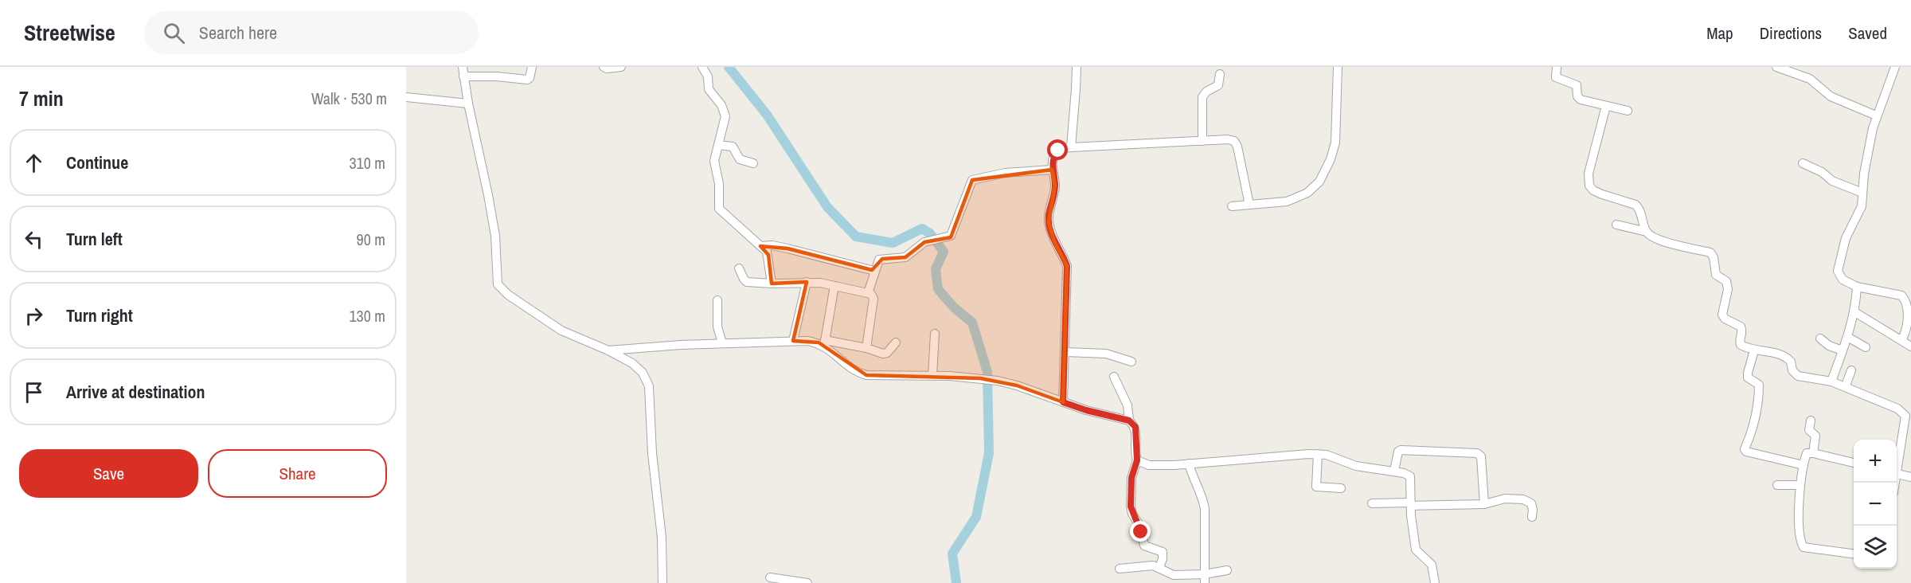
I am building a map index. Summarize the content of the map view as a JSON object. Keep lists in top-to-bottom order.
{
  "page": {
    "header": "Streetwise",
    "search": "Search here",
    "nav": ["Map", "Directions", "Saved"],
    "heading": ["7 min", "Walk · 530 m"],
    "list": [
      ["Continue", "310 m"],
      ["Turn left", "90 m"],
      ["Turn right", "130 m"],
      "Arrive at destination"
    ],
    "buttons": ["Save", "Share"],
    "map_buttons": ["+", "−"]
  }
}
